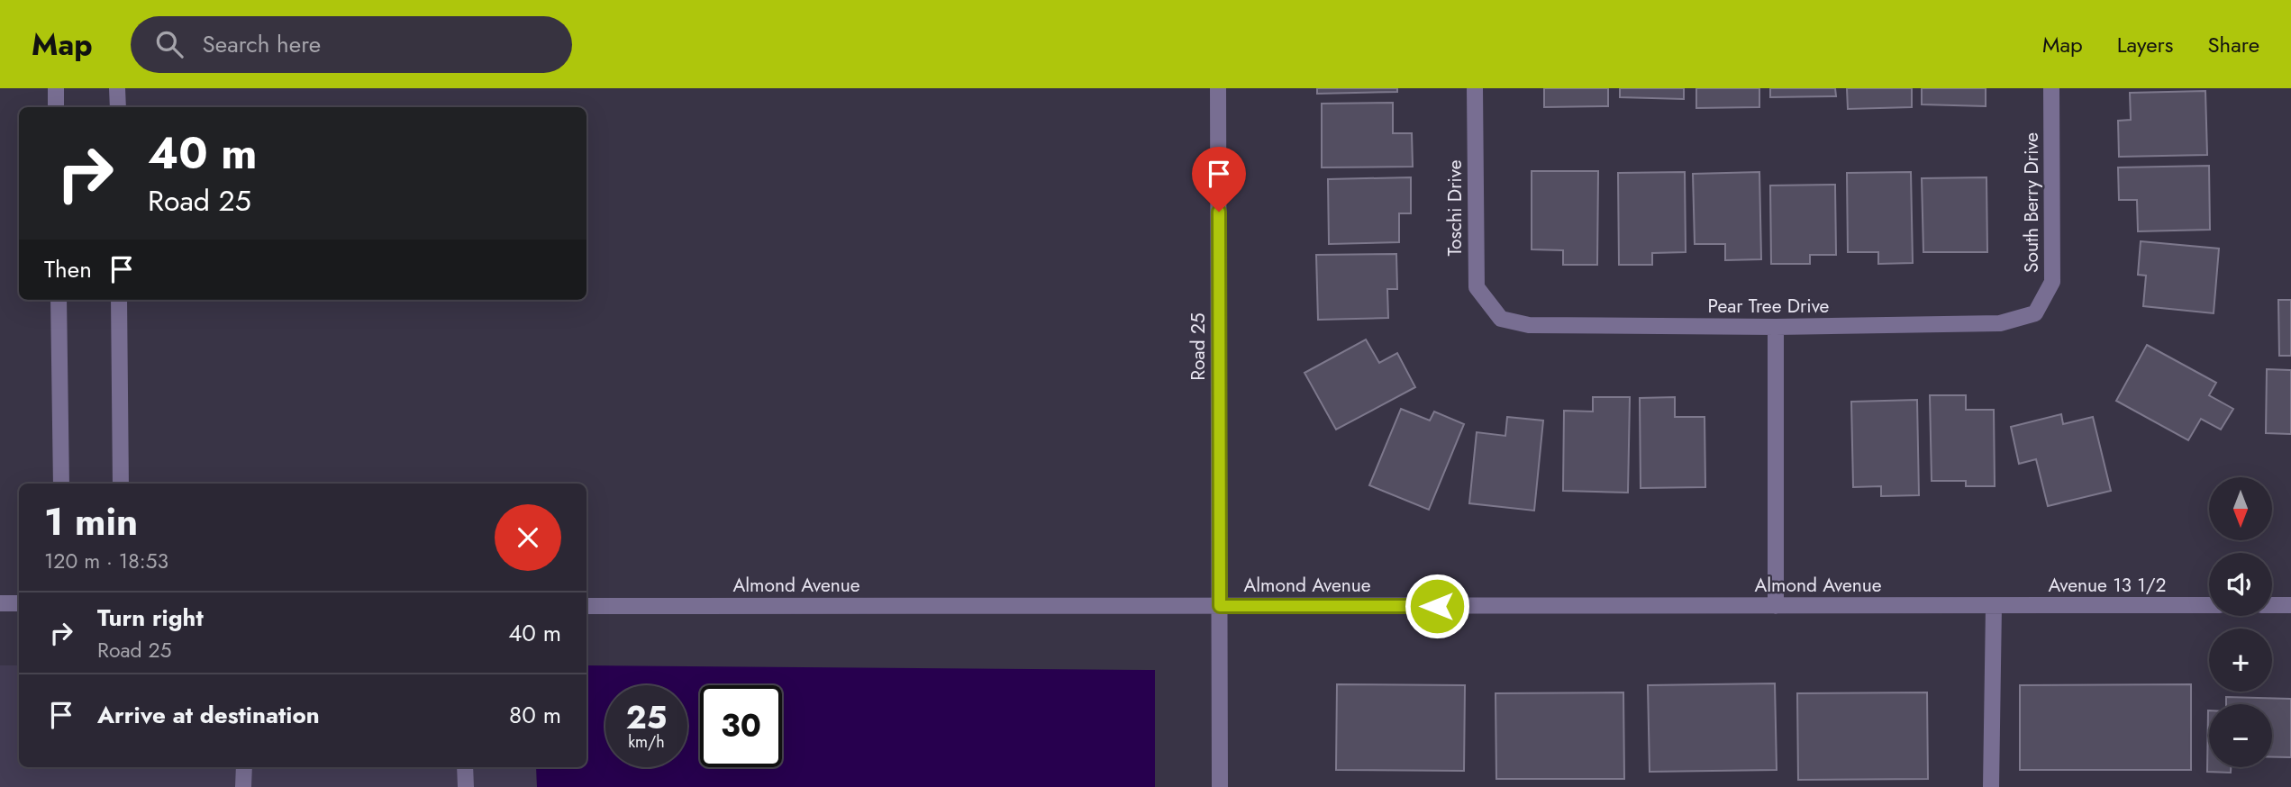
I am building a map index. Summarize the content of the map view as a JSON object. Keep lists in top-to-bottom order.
{
  "streets": {
    "street": [
      "South Berry Drive",
      "Toschi Drive",
      "Pear Tree Drive",
      "Road 25",
      "Almond Avenue",
      "Avenue 13 1/2"
    ]
  },
  "crossings": [
    ["South Berry Drive", "Pear Tree Drive"],
    ["Toschi Drive", "Pear Tree Drive"],
    ["Road 25", "Almond Avenue"],
    ["Almond Avenue", "Avenue 13 1/2"]
  ],
  "north": "bottom",
  "page": {
    "header": "Map",
    "search": "Search here",
    "nav": ["Map", "Layers", "Share"],
    "turn": ["40 m", "Road 25"],
    "then": "Then",
    "map_buttons": ["+", "−"],
    "heading": ["1 min", "120 m · 18:53"],
    "list": [
      {
        "name": "Turn right",
        "note": "Road 25",
        "value": "40 m"
      },
      {
        "name": "Arrive at destination",
        "value": "80 m"
      }
    ],
    "speed": "25 km/h",
    "limit": "30"
  }
}
